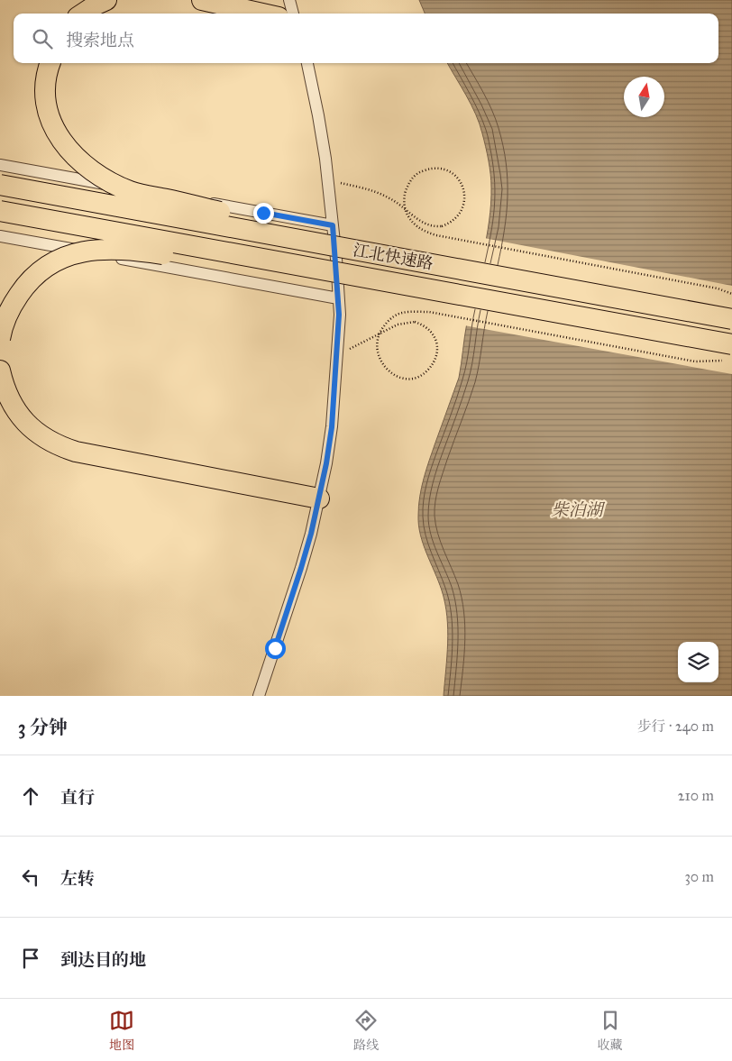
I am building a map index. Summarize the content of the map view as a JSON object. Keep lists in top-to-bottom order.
{
  "streets": {
    "highway": ["江北快速路"]
  },
  "water": ["柴泊湖"],
  "north": "top",
  "page": {
    "search": "搜索地点",
    "heading": ["3 分钟", "步行 · 240 m"],
    "list": [
      ["直行", "210 m"],
      ["左转", "30 m"],
      "到达目的地"
    ],
    "nav": ["地图", "路线", "收藏"]
  }
}
